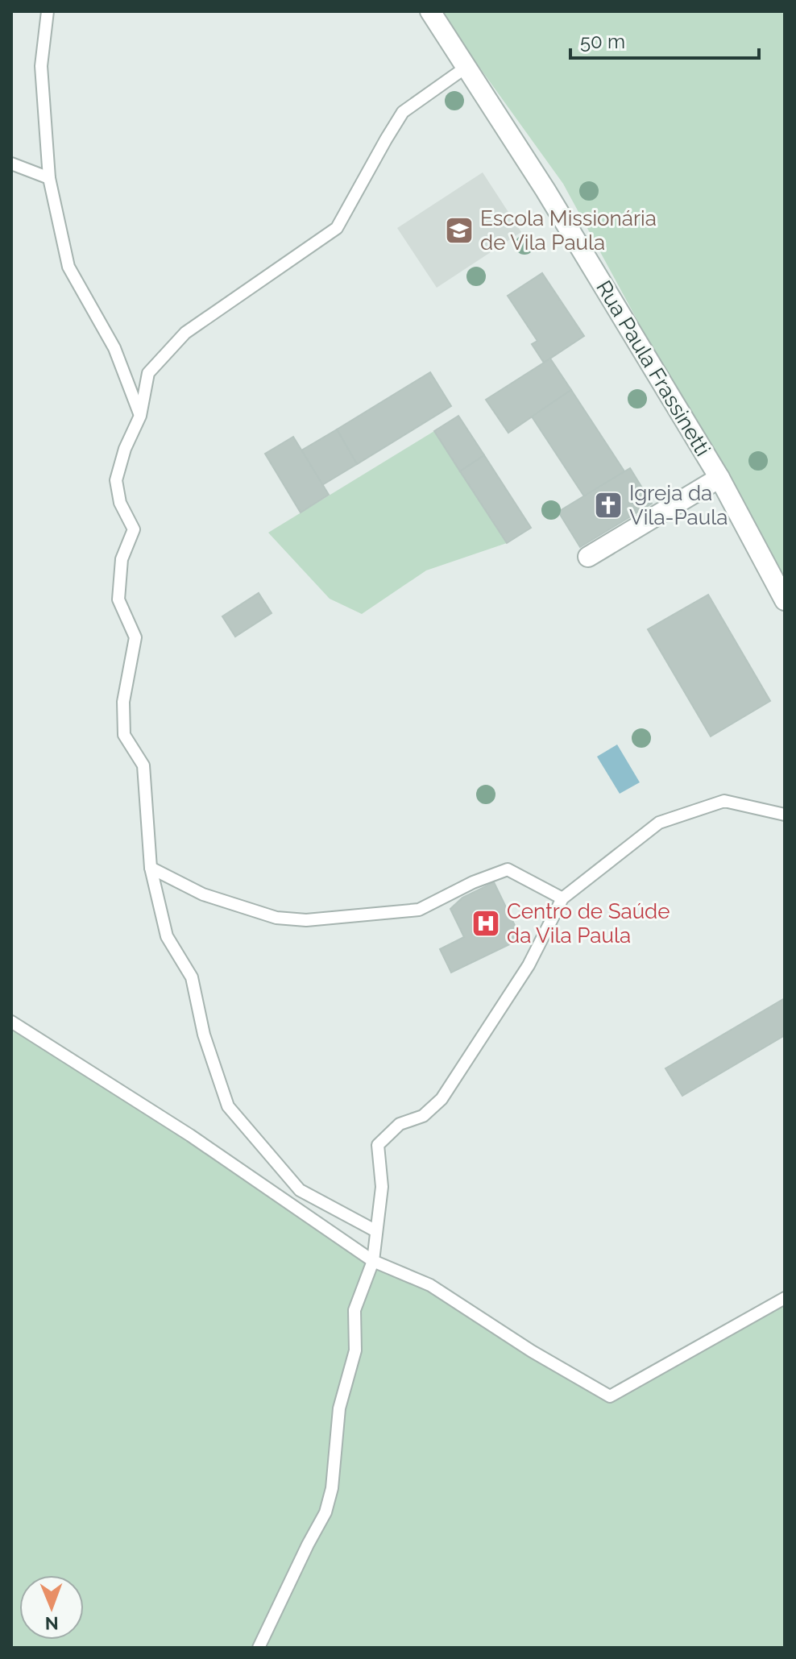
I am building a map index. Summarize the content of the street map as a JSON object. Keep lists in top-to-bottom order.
{
  "streets": {
    "street": ["Rua Paula Frassinetti"]
  },
  "places": {
    "school or university": ["Escola Missionária de Vila Paula"],
    "church": ["Igreja da Vila-Paula"],
    "hospital": ["Centro de Saúde da Vila Paula"]
  },
  "scale_bar": "50 m",
  "north": "bottom"
}
